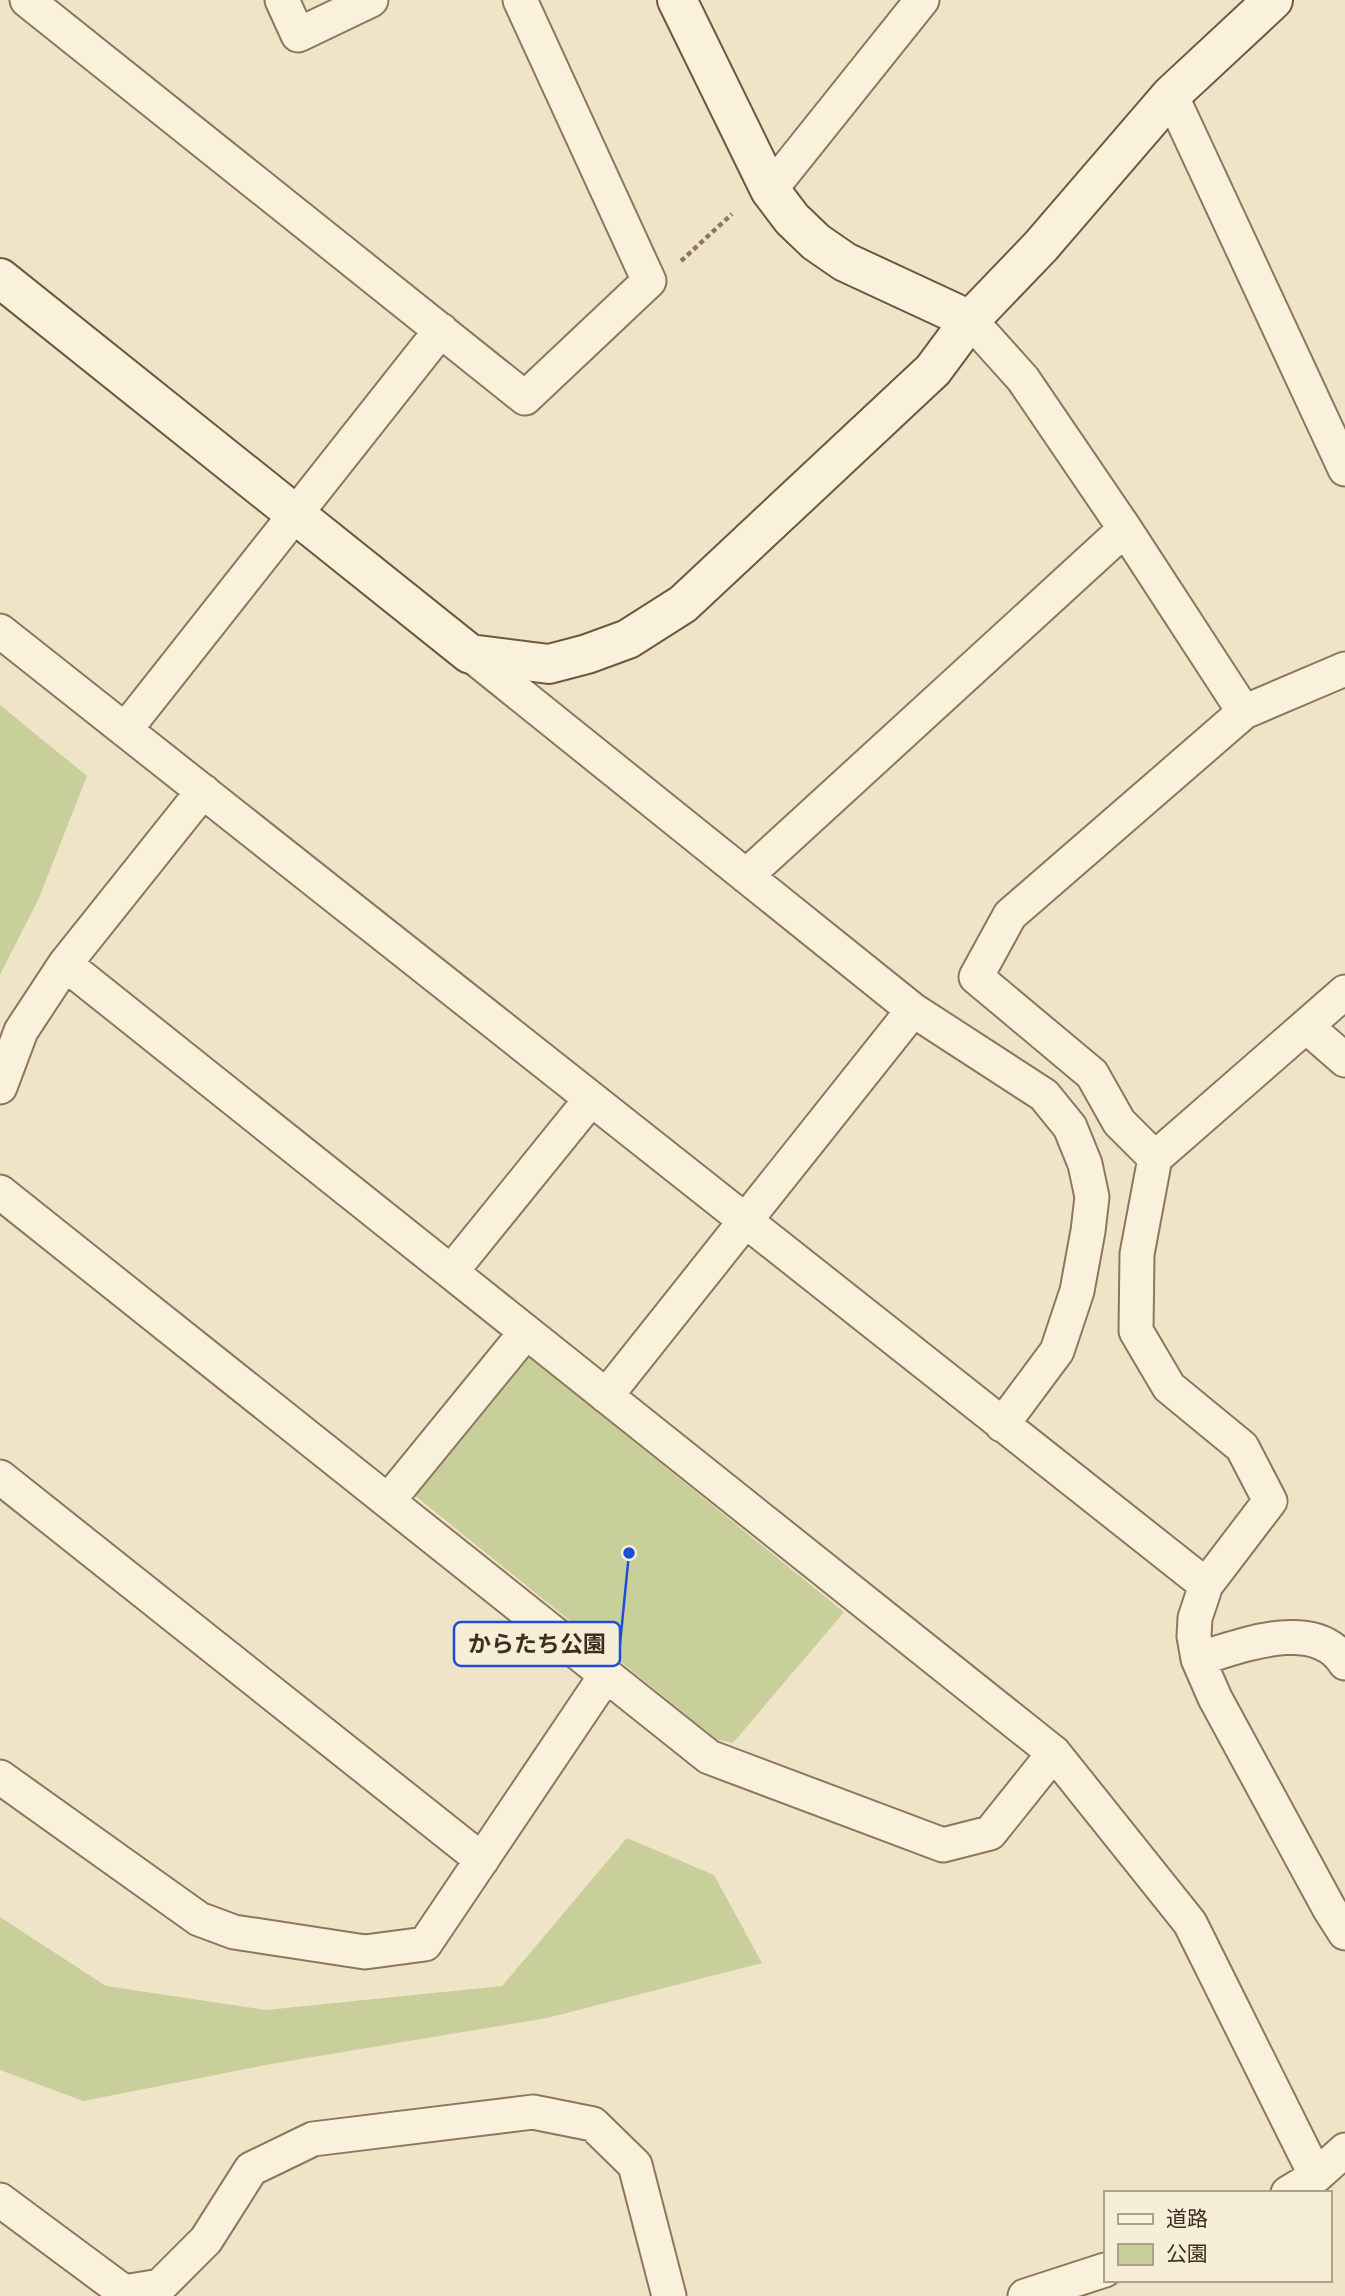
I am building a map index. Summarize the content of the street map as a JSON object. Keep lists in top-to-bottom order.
{
  "places": ["からたち公園"],
  "legend": ["道路", "公園"]
}
